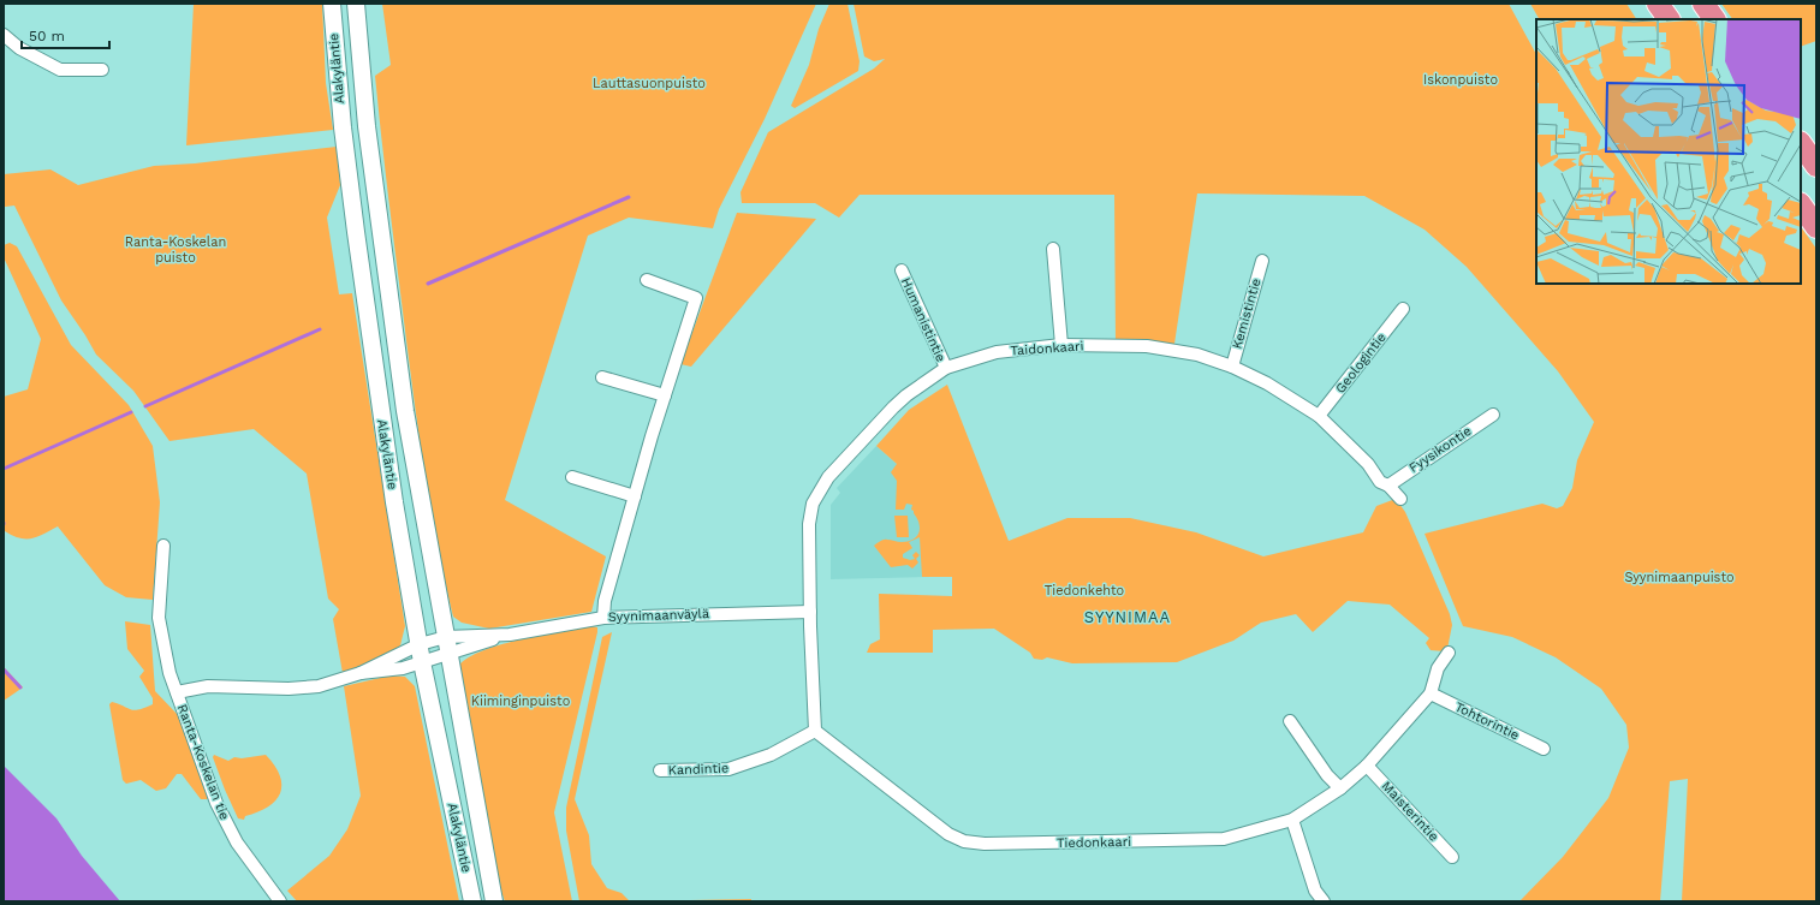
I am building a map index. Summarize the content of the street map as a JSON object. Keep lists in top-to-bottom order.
{
  "streets": {
    "main road": ["Alakyläntie"],
    "street": [
      "Kemistintie",
      "Humanistintie",
      "Taidonkaari",
      "Geologintie",
      "Fyysikontie",
      "Syynimaanväylä",
      "Tohtorintie",
      "Ranta-Koskelan tie",
      "Kandintie",
      "Maisterintie",
      "Tiedonkaari"
    ]
  },
  "crossings": [
    ["Alakyläntie", "Syynimaanväylä"],
    ["Alakyläntie", "Ranta-Koskelan tie"],
    ["Kemistintie", "Taidonkaari"],
    ["Humanistintie", "Taidonkaari"],
    ["Taidonkaari", "Geologintie"],
    ["Taidonkaari", "Fyysikontie"],
    ["Taidonkaari", "Syynimaanväylä"],
    ["Syynimaanväylä", "Ranta-Koskelan tie"],
    ["Tohtorintie", "Tiedonkaari"],
    ["Kandintie", "Tiedonkaari"],
    ["Maisterintie", "Tiedonkaari"]
  ],
  "districts": ["SYYNIMAA"],
  "parks": [
    "Iskonpuisto",
    "Lauttasuonpuisto",
    "Ranta-Koskelan puisto",
    "Syynimaanpuisto",
    "Tiedonkehto",
    "Kiiminginpuisto"
  ],
  "scale_bar": "50 m"
}
